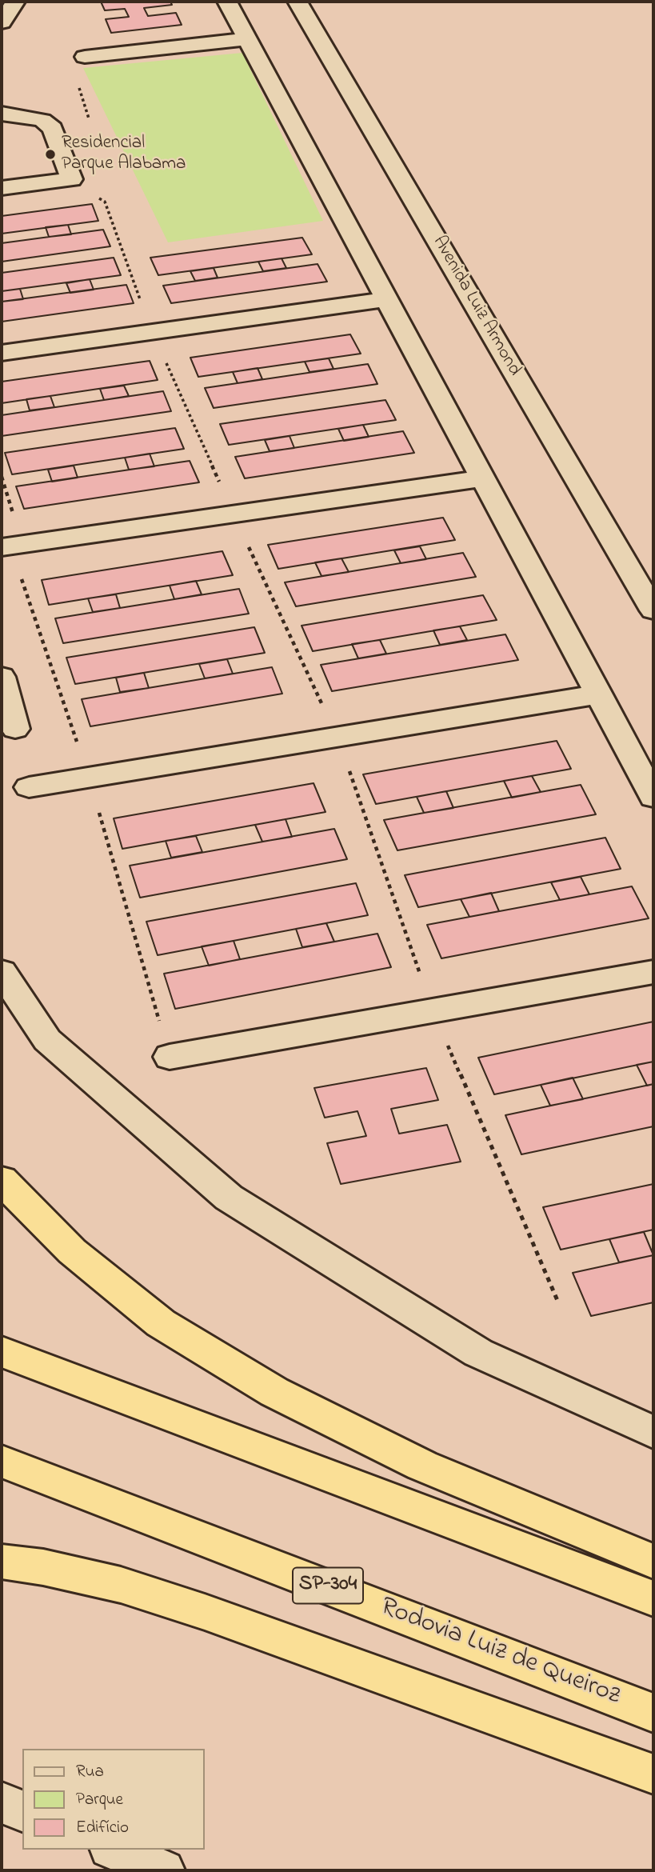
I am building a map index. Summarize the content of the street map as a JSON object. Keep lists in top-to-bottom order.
{
  "streets": {
    "highway": ["SP-304", "Rodovia Luiz de Queiroz"],
    "street": ["Avenida Luiz Armond"]
  },
  "places": ["Residencial Parque Alabama"],
  "legend": ["Rua", "Parque", "Edifício"]
}
